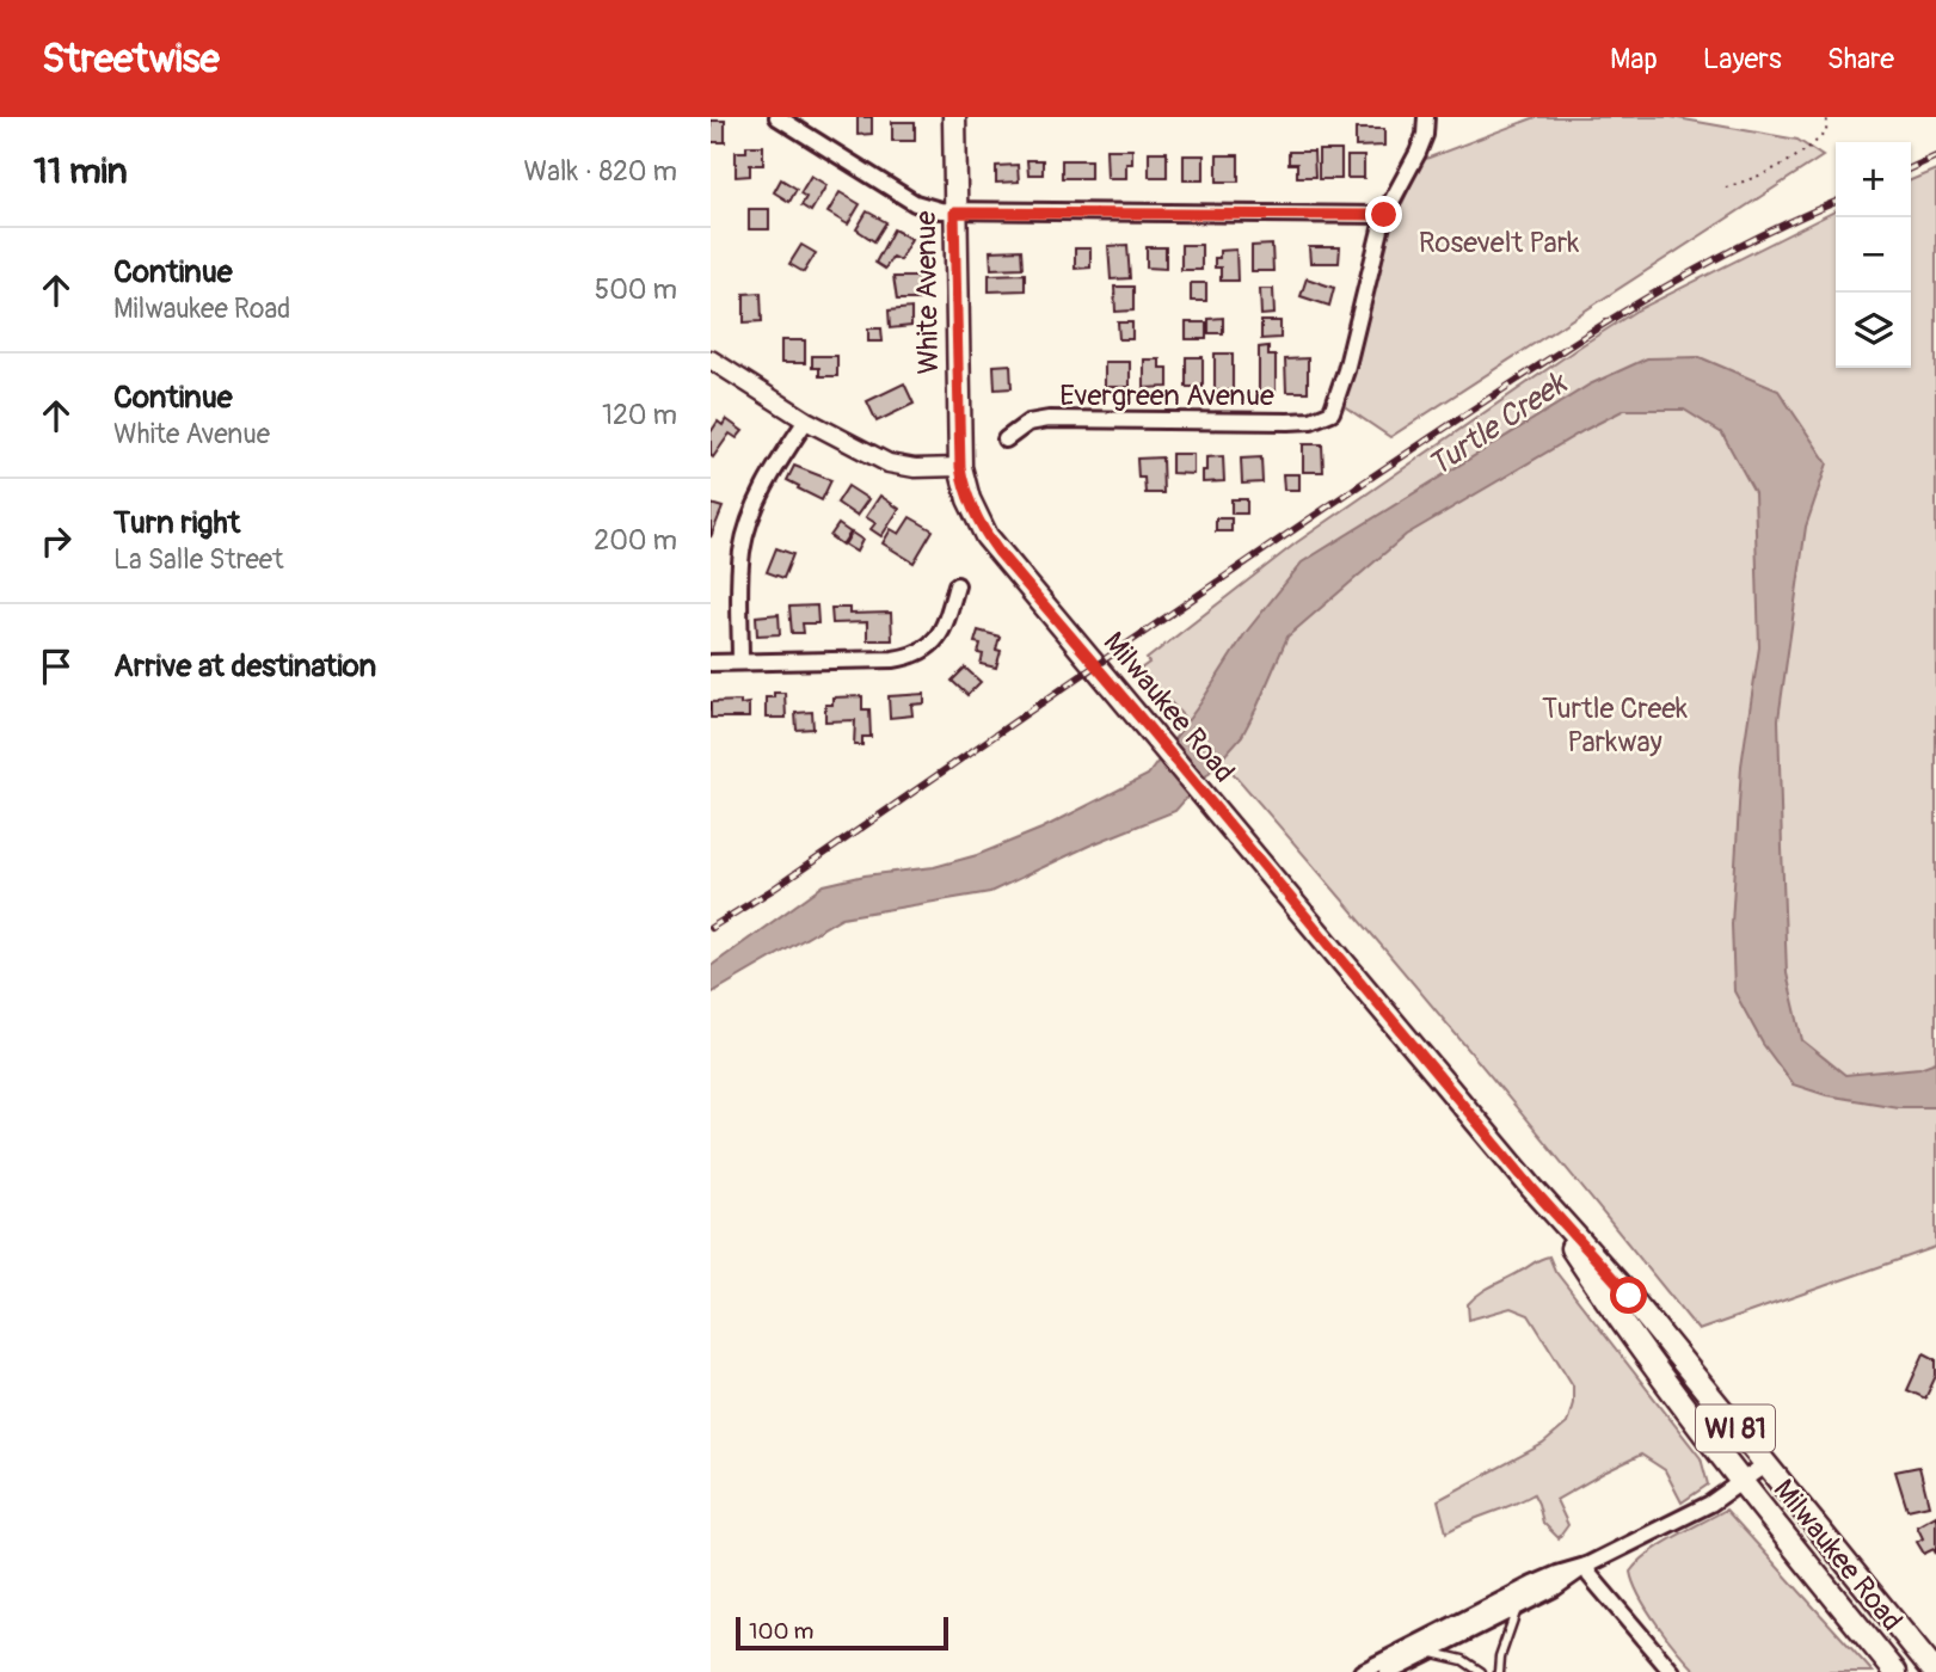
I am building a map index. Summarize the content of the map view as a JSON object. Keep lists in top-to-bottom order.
{
  "streets": {
    "main road": ["White Avenue", "Milwaukee Road", "WI 81"],
    "street": ["Evergreen Avenue"]
  },
  "crossings": [
    ["White Avenue", "Milwaukee Road"]
  ],
  "water": ["Turtle Creek"],
  "parks": ["Rosevelt Park", "Turtle Creek Parkway"],
  "scale_bar": "100 m",
  "page": {
    "header": "Streetwise",
    "nav": ["Map", "Layers", "Share"],
    "heading": ["11 min", "Walk · 820 m"],
    "map_buttons": ["+", "−"],
    "list": [
      ["Continue", "Milwaukee Road", "500 m"],
      ["Continue", "White Avenue", "120 m"],
      ["Turn right", "La Salle Street", "200 m"],
      "Arrive at destination"
    ],
    "scale": "100 m"
  }
}
